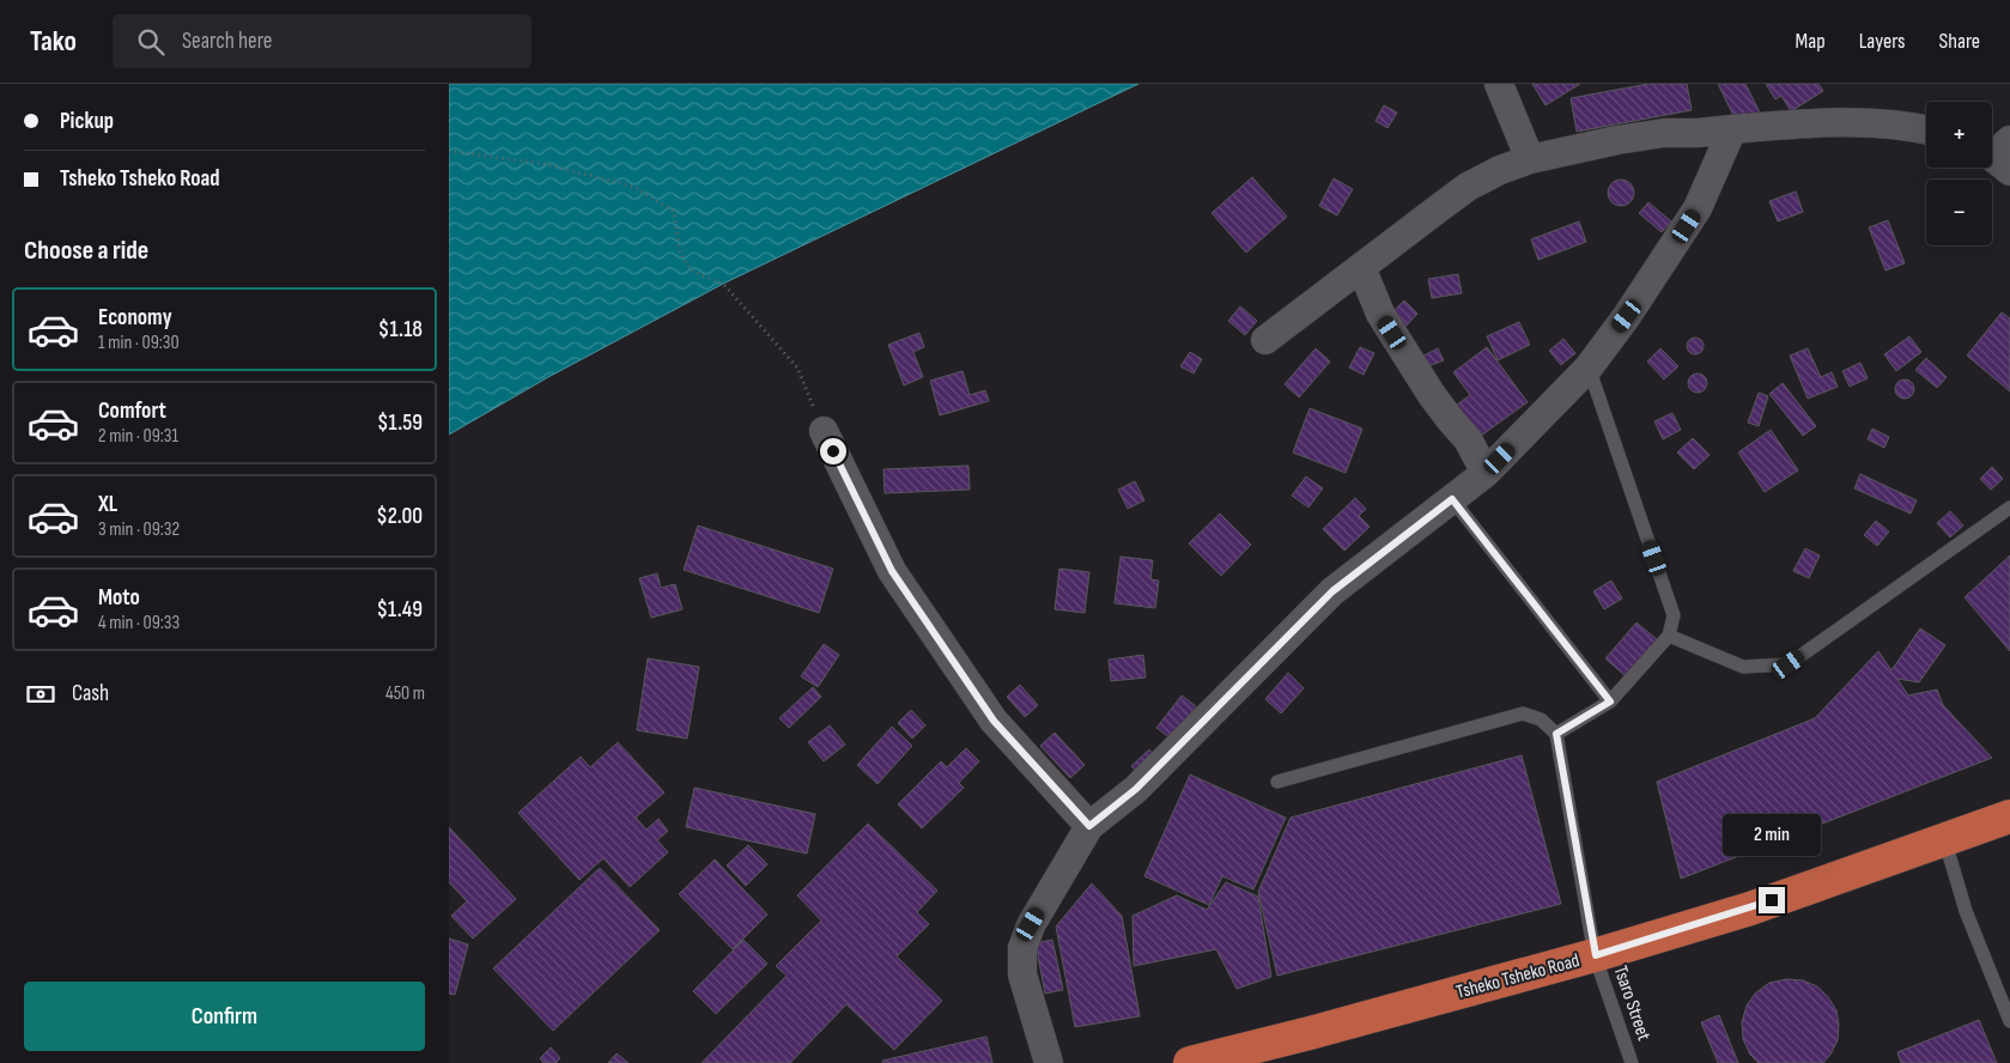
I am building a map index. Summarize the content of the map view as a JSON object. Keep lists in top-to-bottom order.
{
  "streets": {
    "highway": ["Tsheko Tsheko Road"],
    "lane": ["Tsaro Street"]
  },
  "crossings": [
    ["Tsheko Tsheko Road", "Tsaro Street"]
  ],
  "page": {
    "header": "Tako",
    "search": "Search here",
    "nav": ["Map", "Layers", "Share"],
    "banner": ["Pickup", "Tsheko Tsheko Road"],
    "map_buttons": ["+", "−"],
    "heading": "Choose a ride",
    "list": [
      {
        "name": "Economy",
        "note": "1 min · 09:30",
        "value": "$1.18"
      },
      {
        "name": "Comfort",
        "note": "2 min · 09:31",
        "value": "$1.59"
      },
      {
        "name": "XL",
        "note": "3 min · 09:32",
        "value": "$2.00"
      },
      {
        "name": "Moto",
        "note": "4 min · 09:33",
        "value": "$1.49"
      }
    ],
    "pay": ["Cash", "450 m"],
    "bubble": "2 min",
    "buttons": "Confirm"
  }
}
